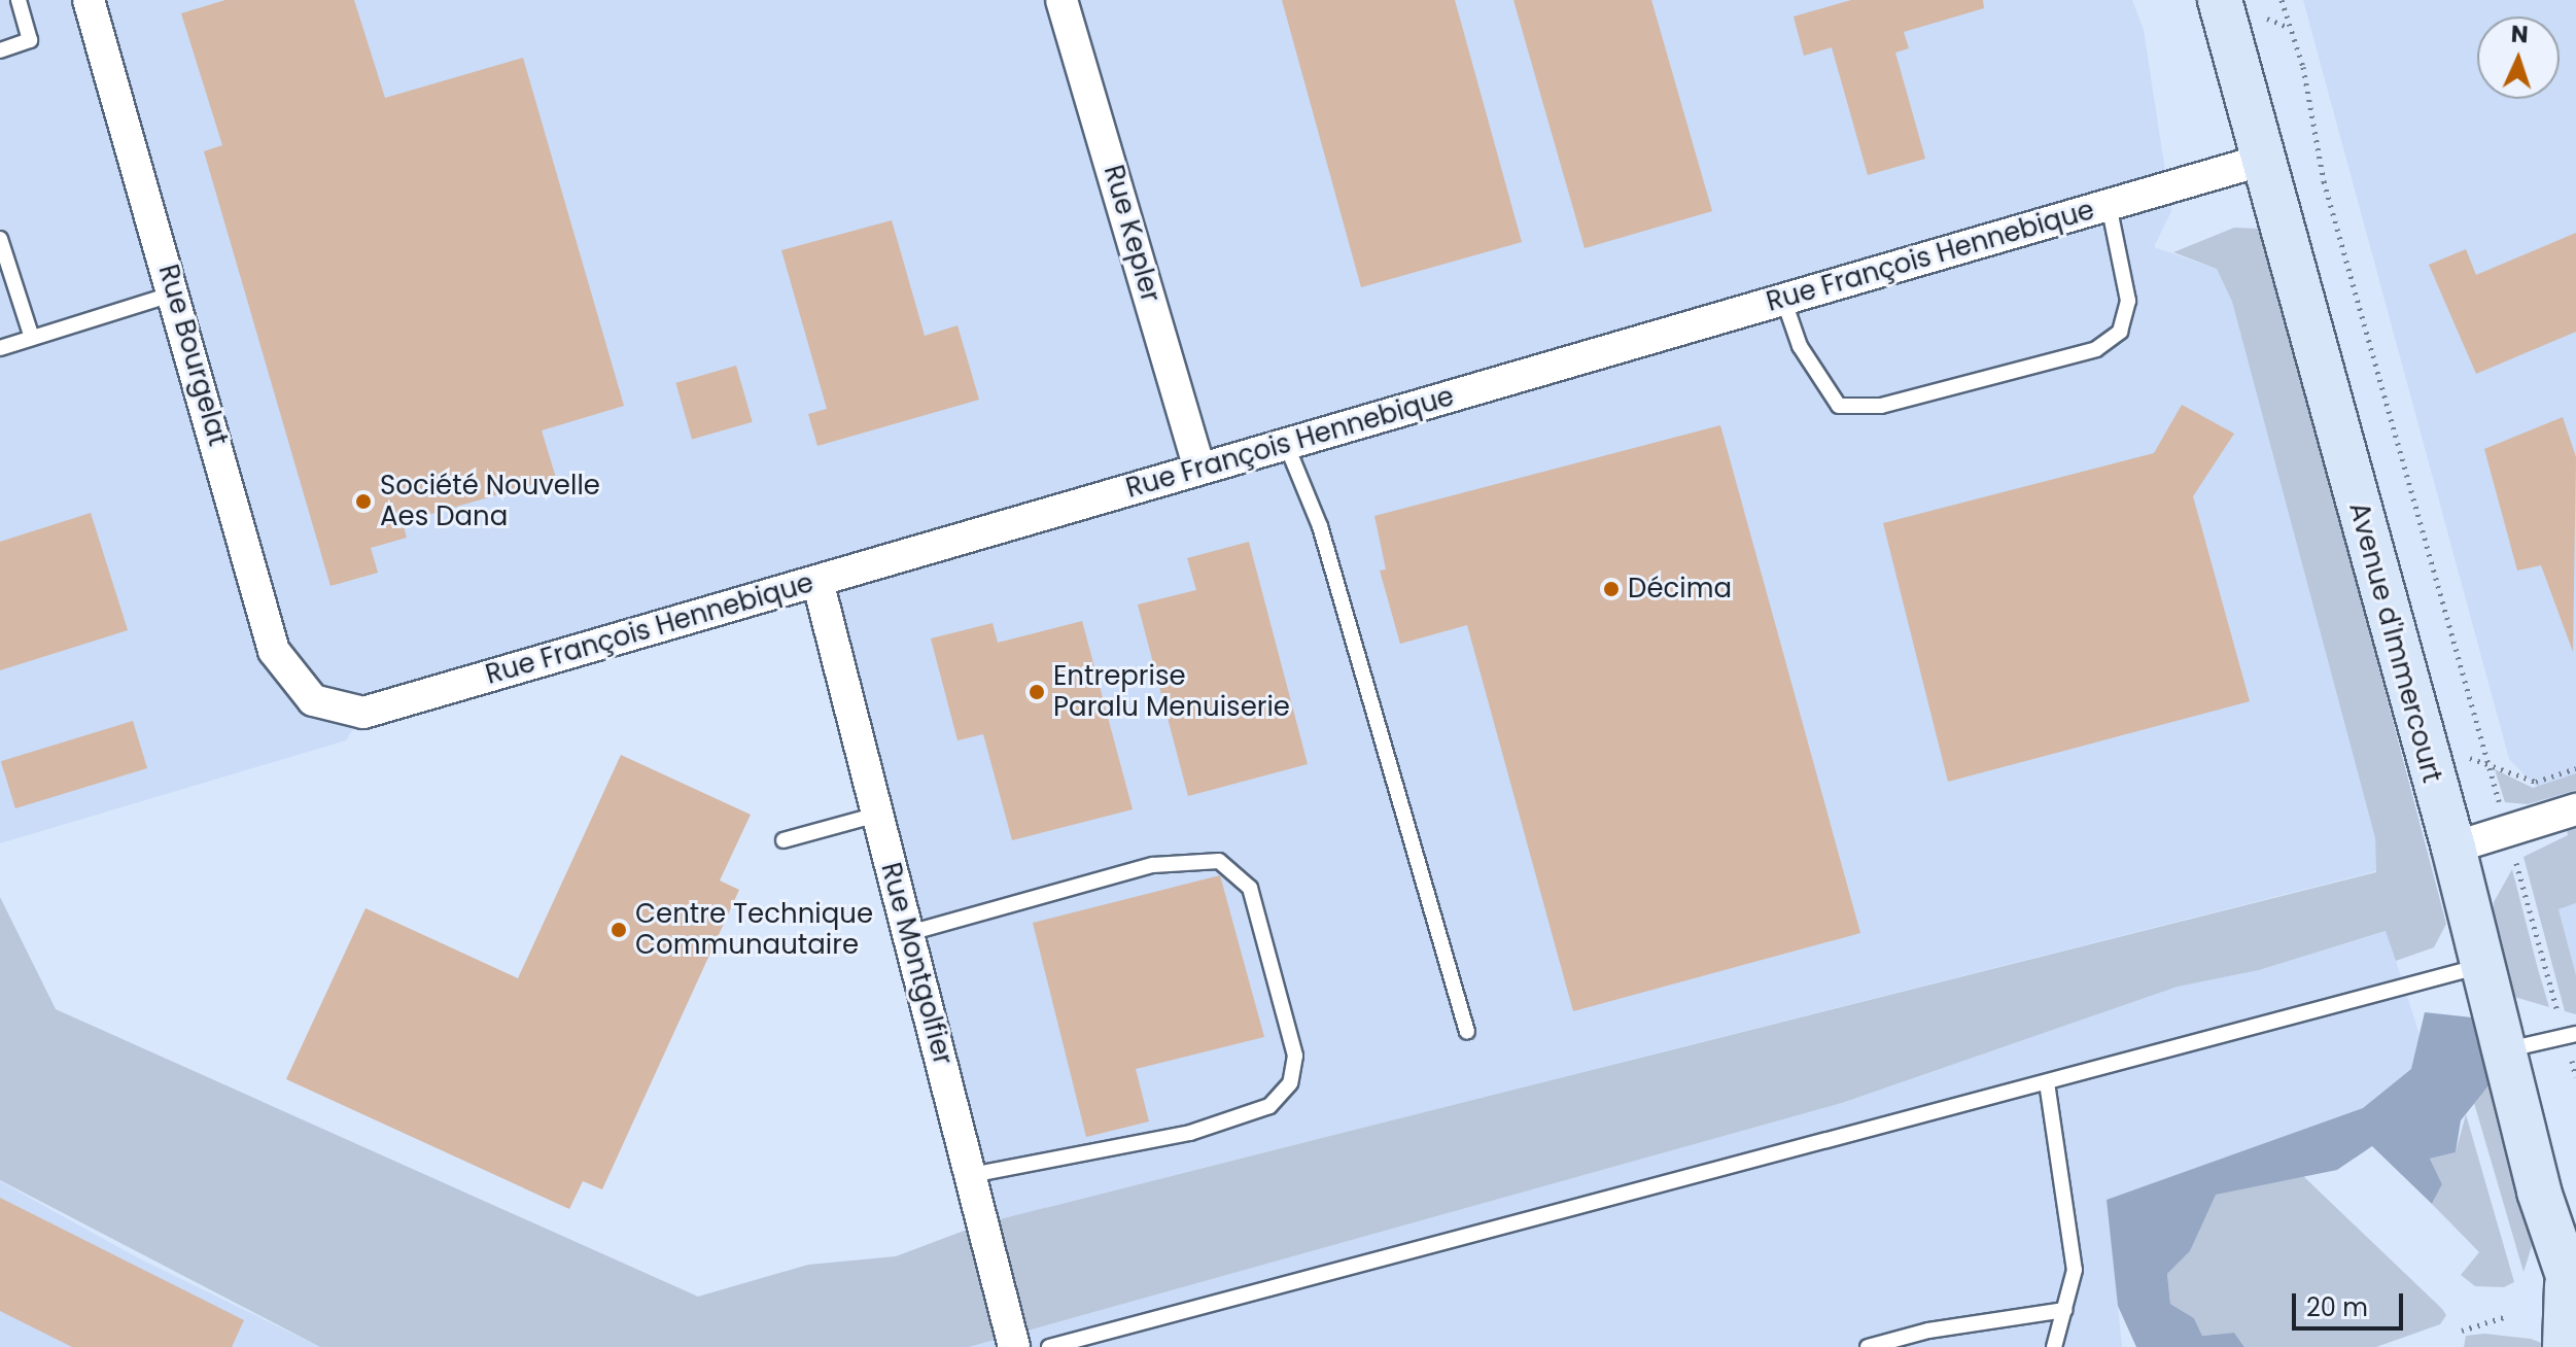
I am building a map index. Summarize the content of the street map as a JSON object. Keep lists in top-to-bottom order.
{
  "streets": {
    "main road": ["Avenue d'Immercourt"],
    "street": [
      "Rue Kepler",
      "Rue François Hennebique",
      "Rue Bourgelat",
      "Rue Montgolfier"
    ]
  },
  "crossings": [
    ["Rue Kepler", "Rue François Hennebique"],
    ["Rue François Hennebique", "Rue Bourgelat"],
    ["Rue François Hennebique", "Avenue d'Immercourt"],
    ["Rue François Hennebique", "Rue Montgolfier"]
  ],
  "places": [
    "Société Nouvelle Aes Dana",
    "Décima",
    "Entreprise Paralu Menuiserie",
    "Centre Technique Communautaire"
  ],
  "scale_bar": "20 m",
  "north": "top"
}
